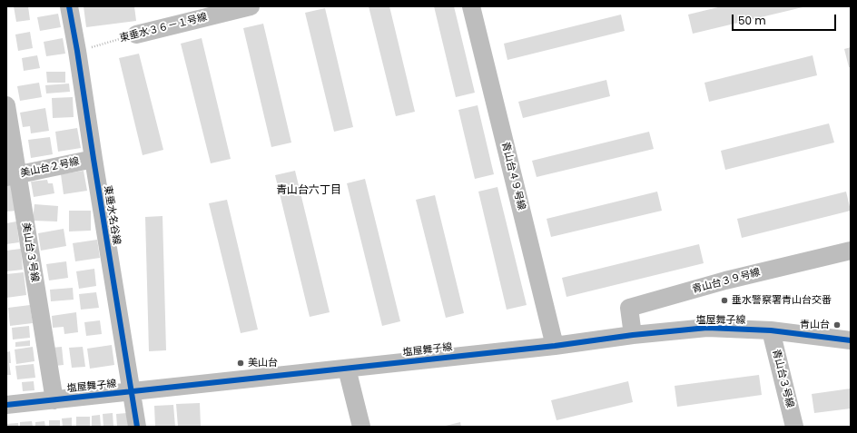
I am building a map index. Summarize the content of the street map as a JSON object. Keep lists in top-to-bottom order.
{
  "streets": {
    "street": [
      "東垂水３６－１号線",
      "美山台２号線",
      "青山台４９号線",
      "東垂水名谷線",
      "美山台３号線",
      "青山台３９号線",
      "塩屋舞子線",
      "青山台３号線"
    ]
  },
  "crossings": [
    ["東垂水３６－１号線", "東垂水名谷線"],
    ["美山台２号線", "東垂水名谷線"],
    ["美山台２号線", "美山台３号線"],
    ["青山台４９号線", "塩屋舞子線"],
    ["東垂水名谷線", "塩屋舞子線"],
    ["美山台３号線", "塩屋舞子線"],
    ["青山台３９号線", "塩屋舞子線"],
    ["塩屋舞子線", "青山台３号線"]
  ],
  "districts": ["青山台六丁目"],
  "places": ["垂水警察署青山台交番", "青山台", "美山台"],
  "scale_bar": "50 m"
}
